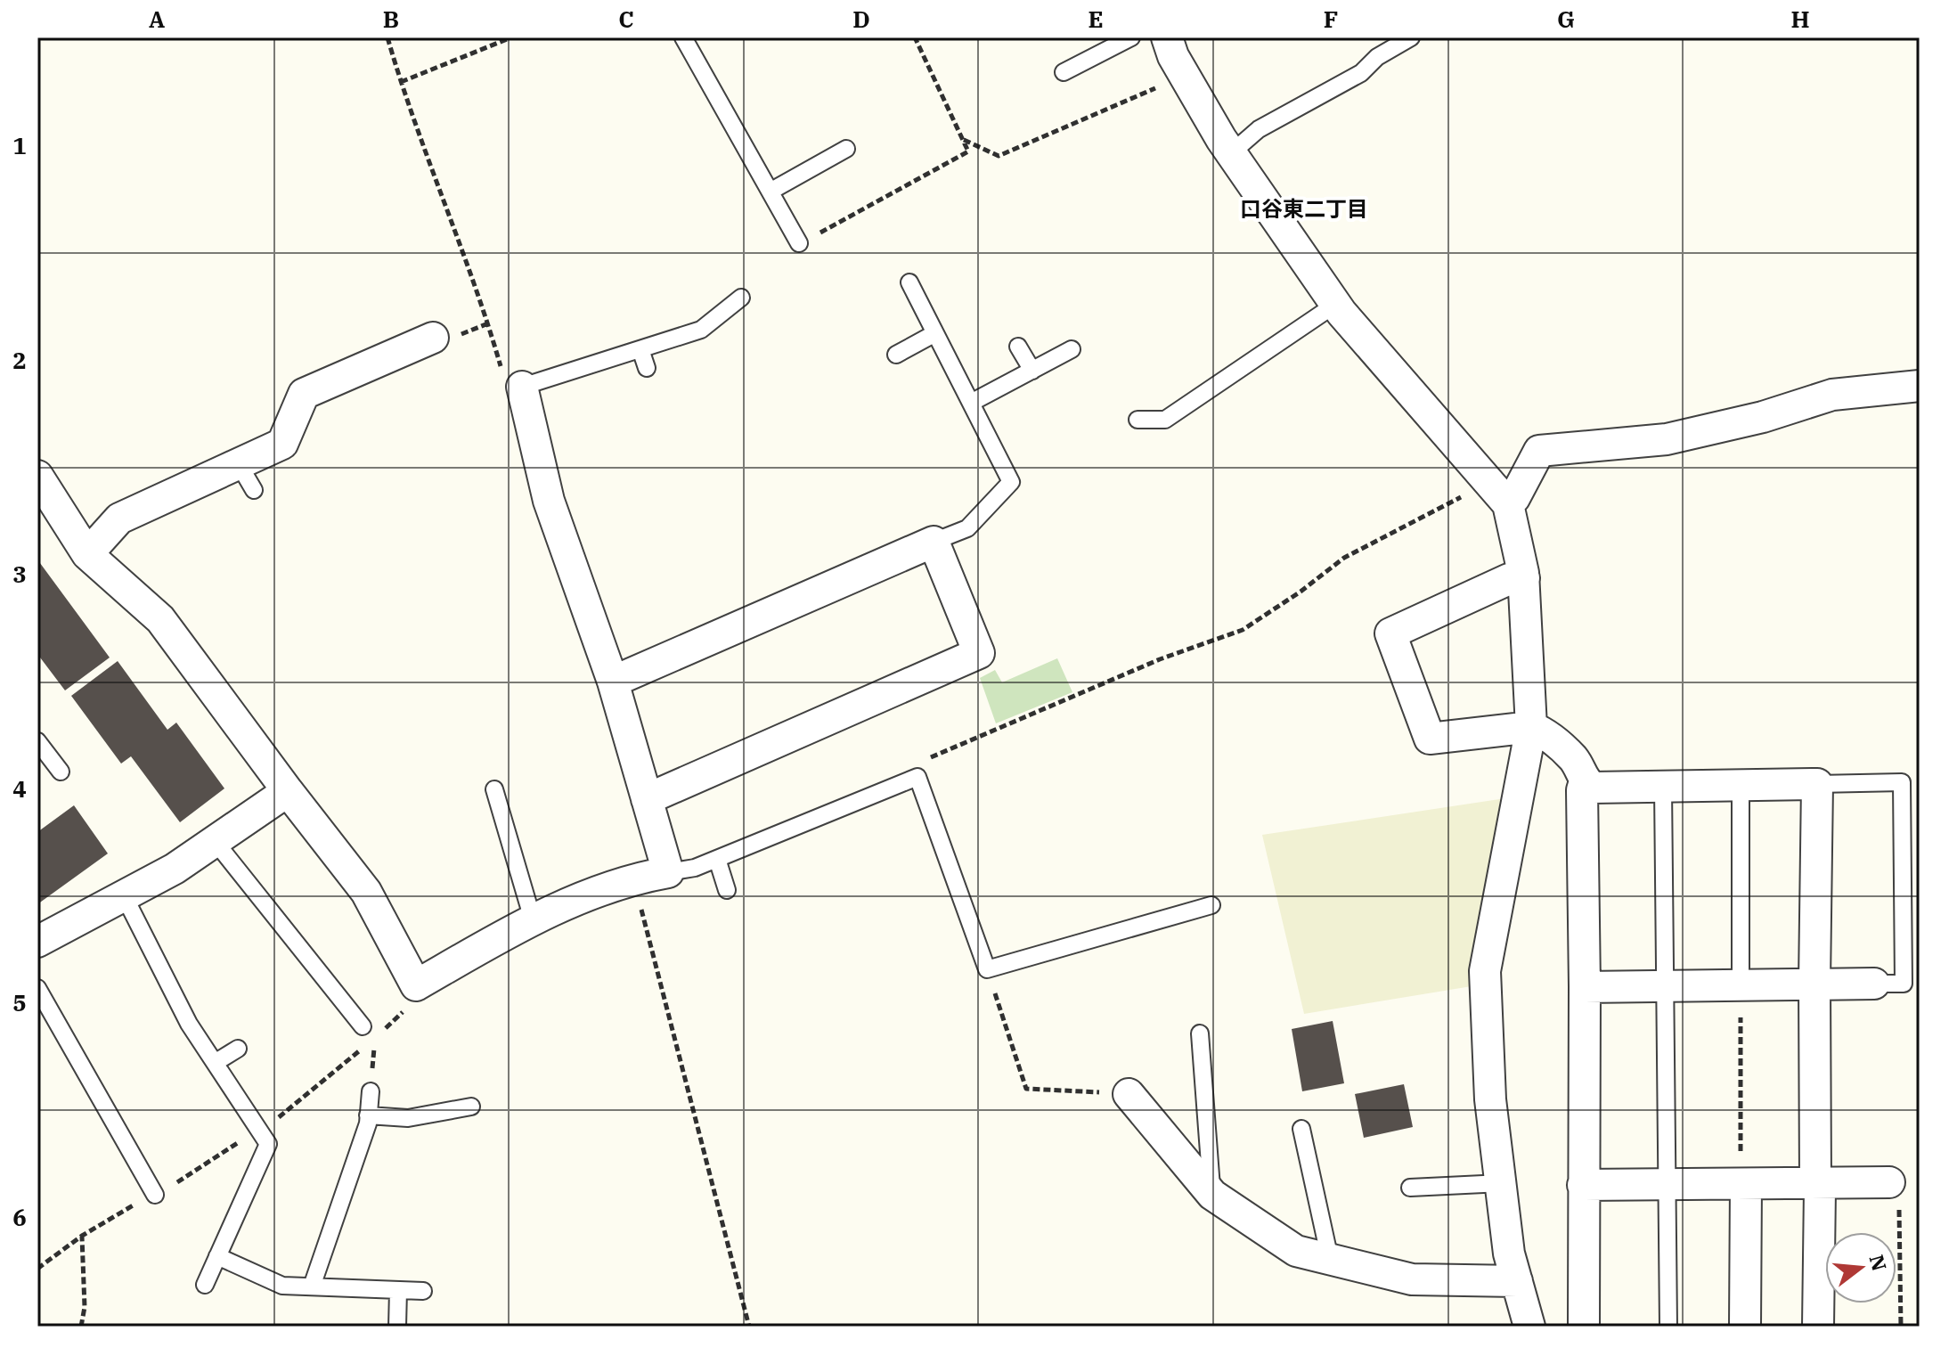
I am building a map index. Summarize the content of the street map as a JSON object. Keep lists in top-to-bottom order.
{
  "districts": ["口谷東二丁目"],
  "north": "right",
  "grid": {
    "columns": [
      "A",
      "B",
      "C",
      "D",
      "E",
      "F",
      "G",
      "H"
    ],
    "rows": [
      "1",
      "2",
      "3",
      "4",
      "5",
      "6"
    ]
  }
}
